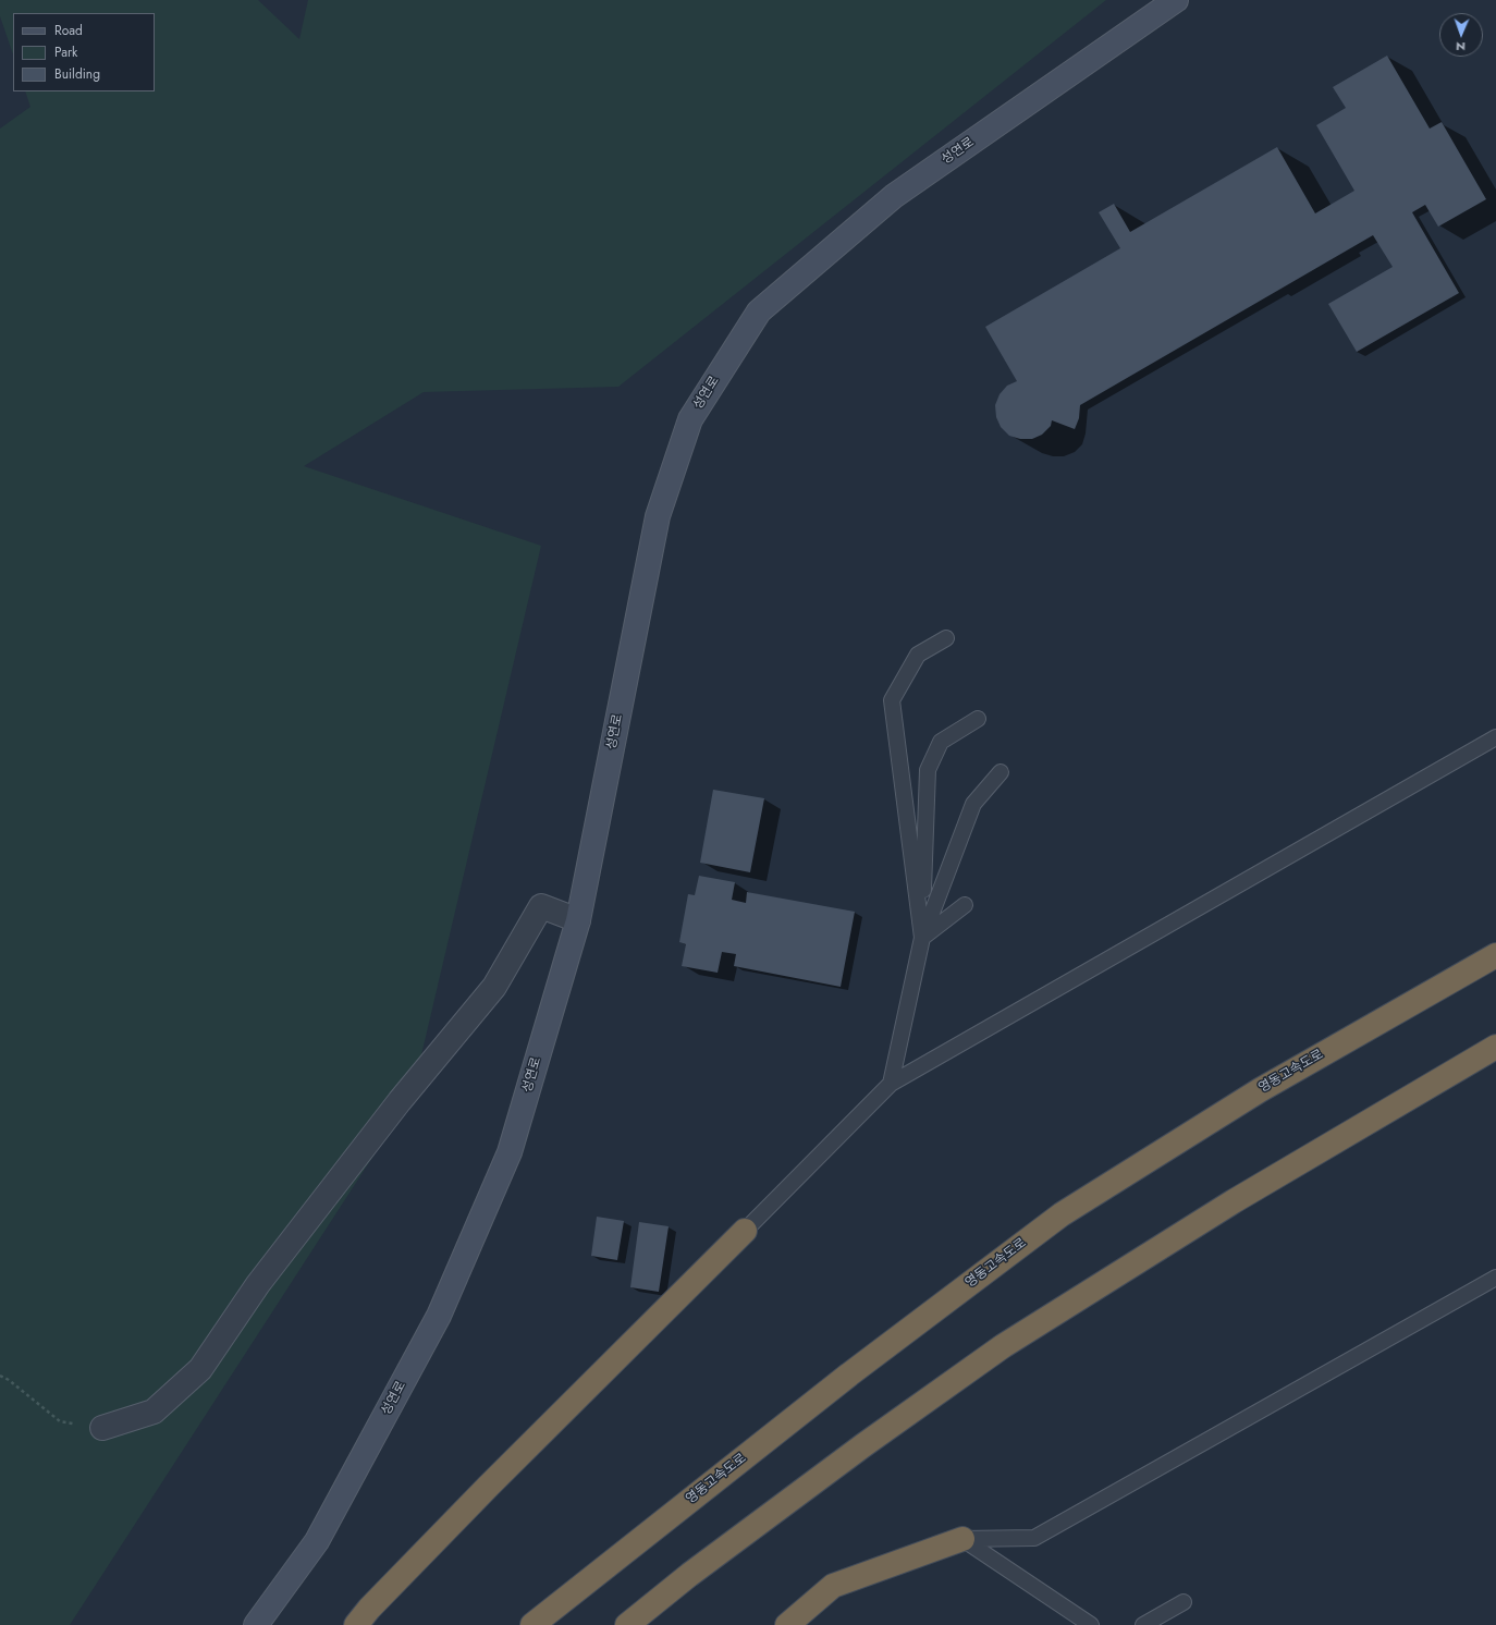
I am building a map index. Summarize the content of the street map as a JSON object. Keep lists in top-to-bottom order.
{
  "streets": {
    "highway": ["영동고속도로"],
    "main road": ["성연로"]
  },
  "legend": ["Road", "Park", "Building"],
  "north": "bottom"
}
